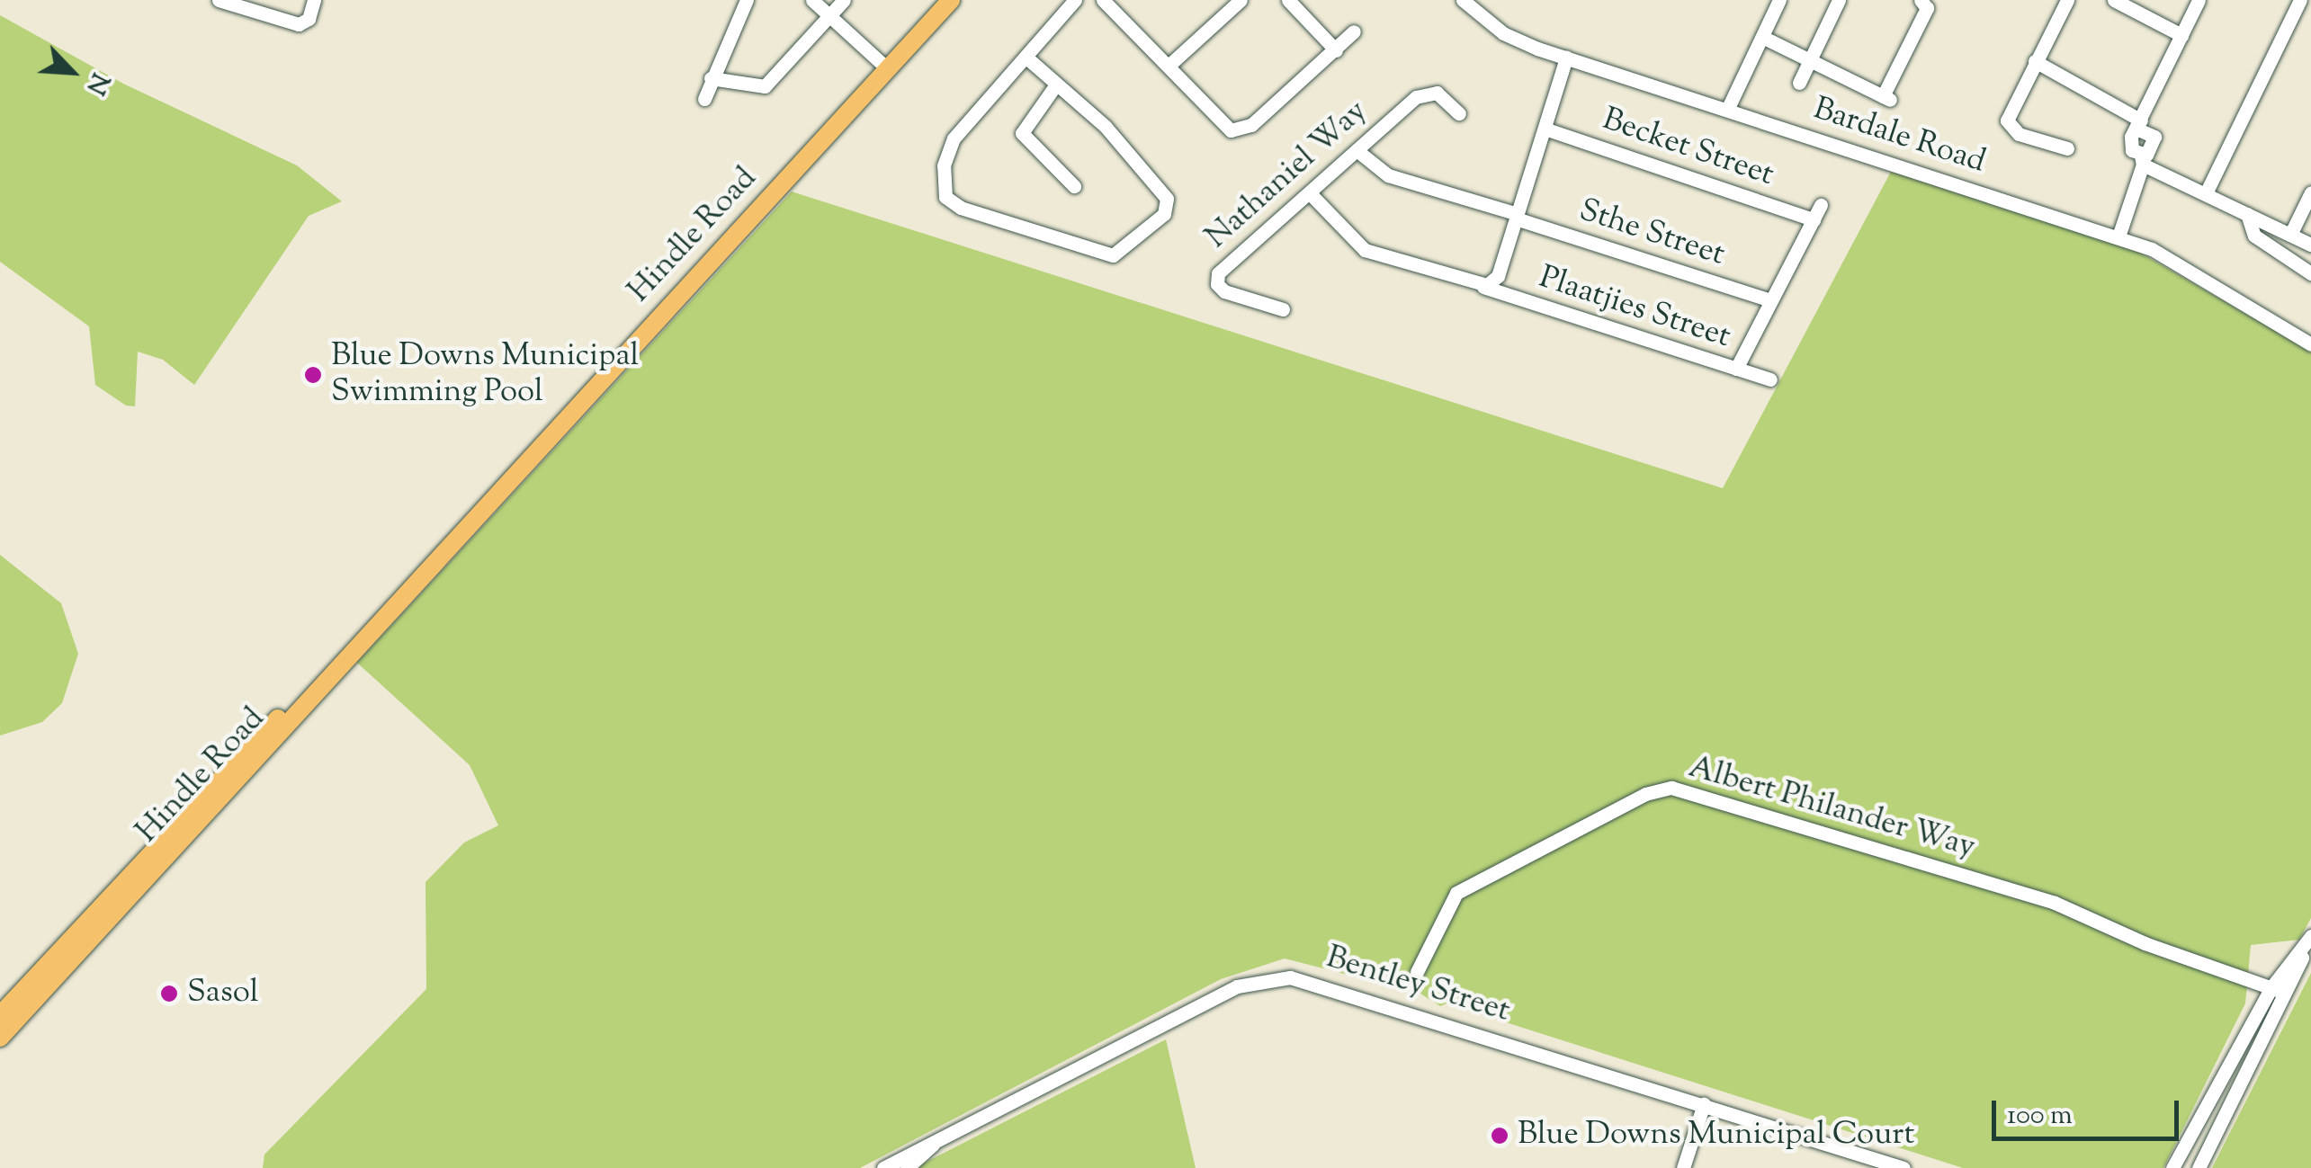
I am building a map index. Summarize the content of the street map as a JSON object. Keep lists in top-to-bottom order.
{
  "streets": {
    "main road": ["Hindle Road"],
    "street": [
      "Bardale Road",
      "Becket Street",
      "Nathaniel Way",
      "Sthe Street",
      "Plaatjies Street",
      "Albert Philander Way",
      "Bentley Street"
    ]
  },
  "crossings": [
    ["Nathaniel Way", "Sthe Street"],
    ["Nathaniel Way", "Plaatjies Street"]
  ],
  "places": ["Blue Downs Municipal Swimming Pool", "Sasol", "Blue Downs Municipal Court"],
  "scale_bar": "100 m",
  "north": "bottom right"
}
